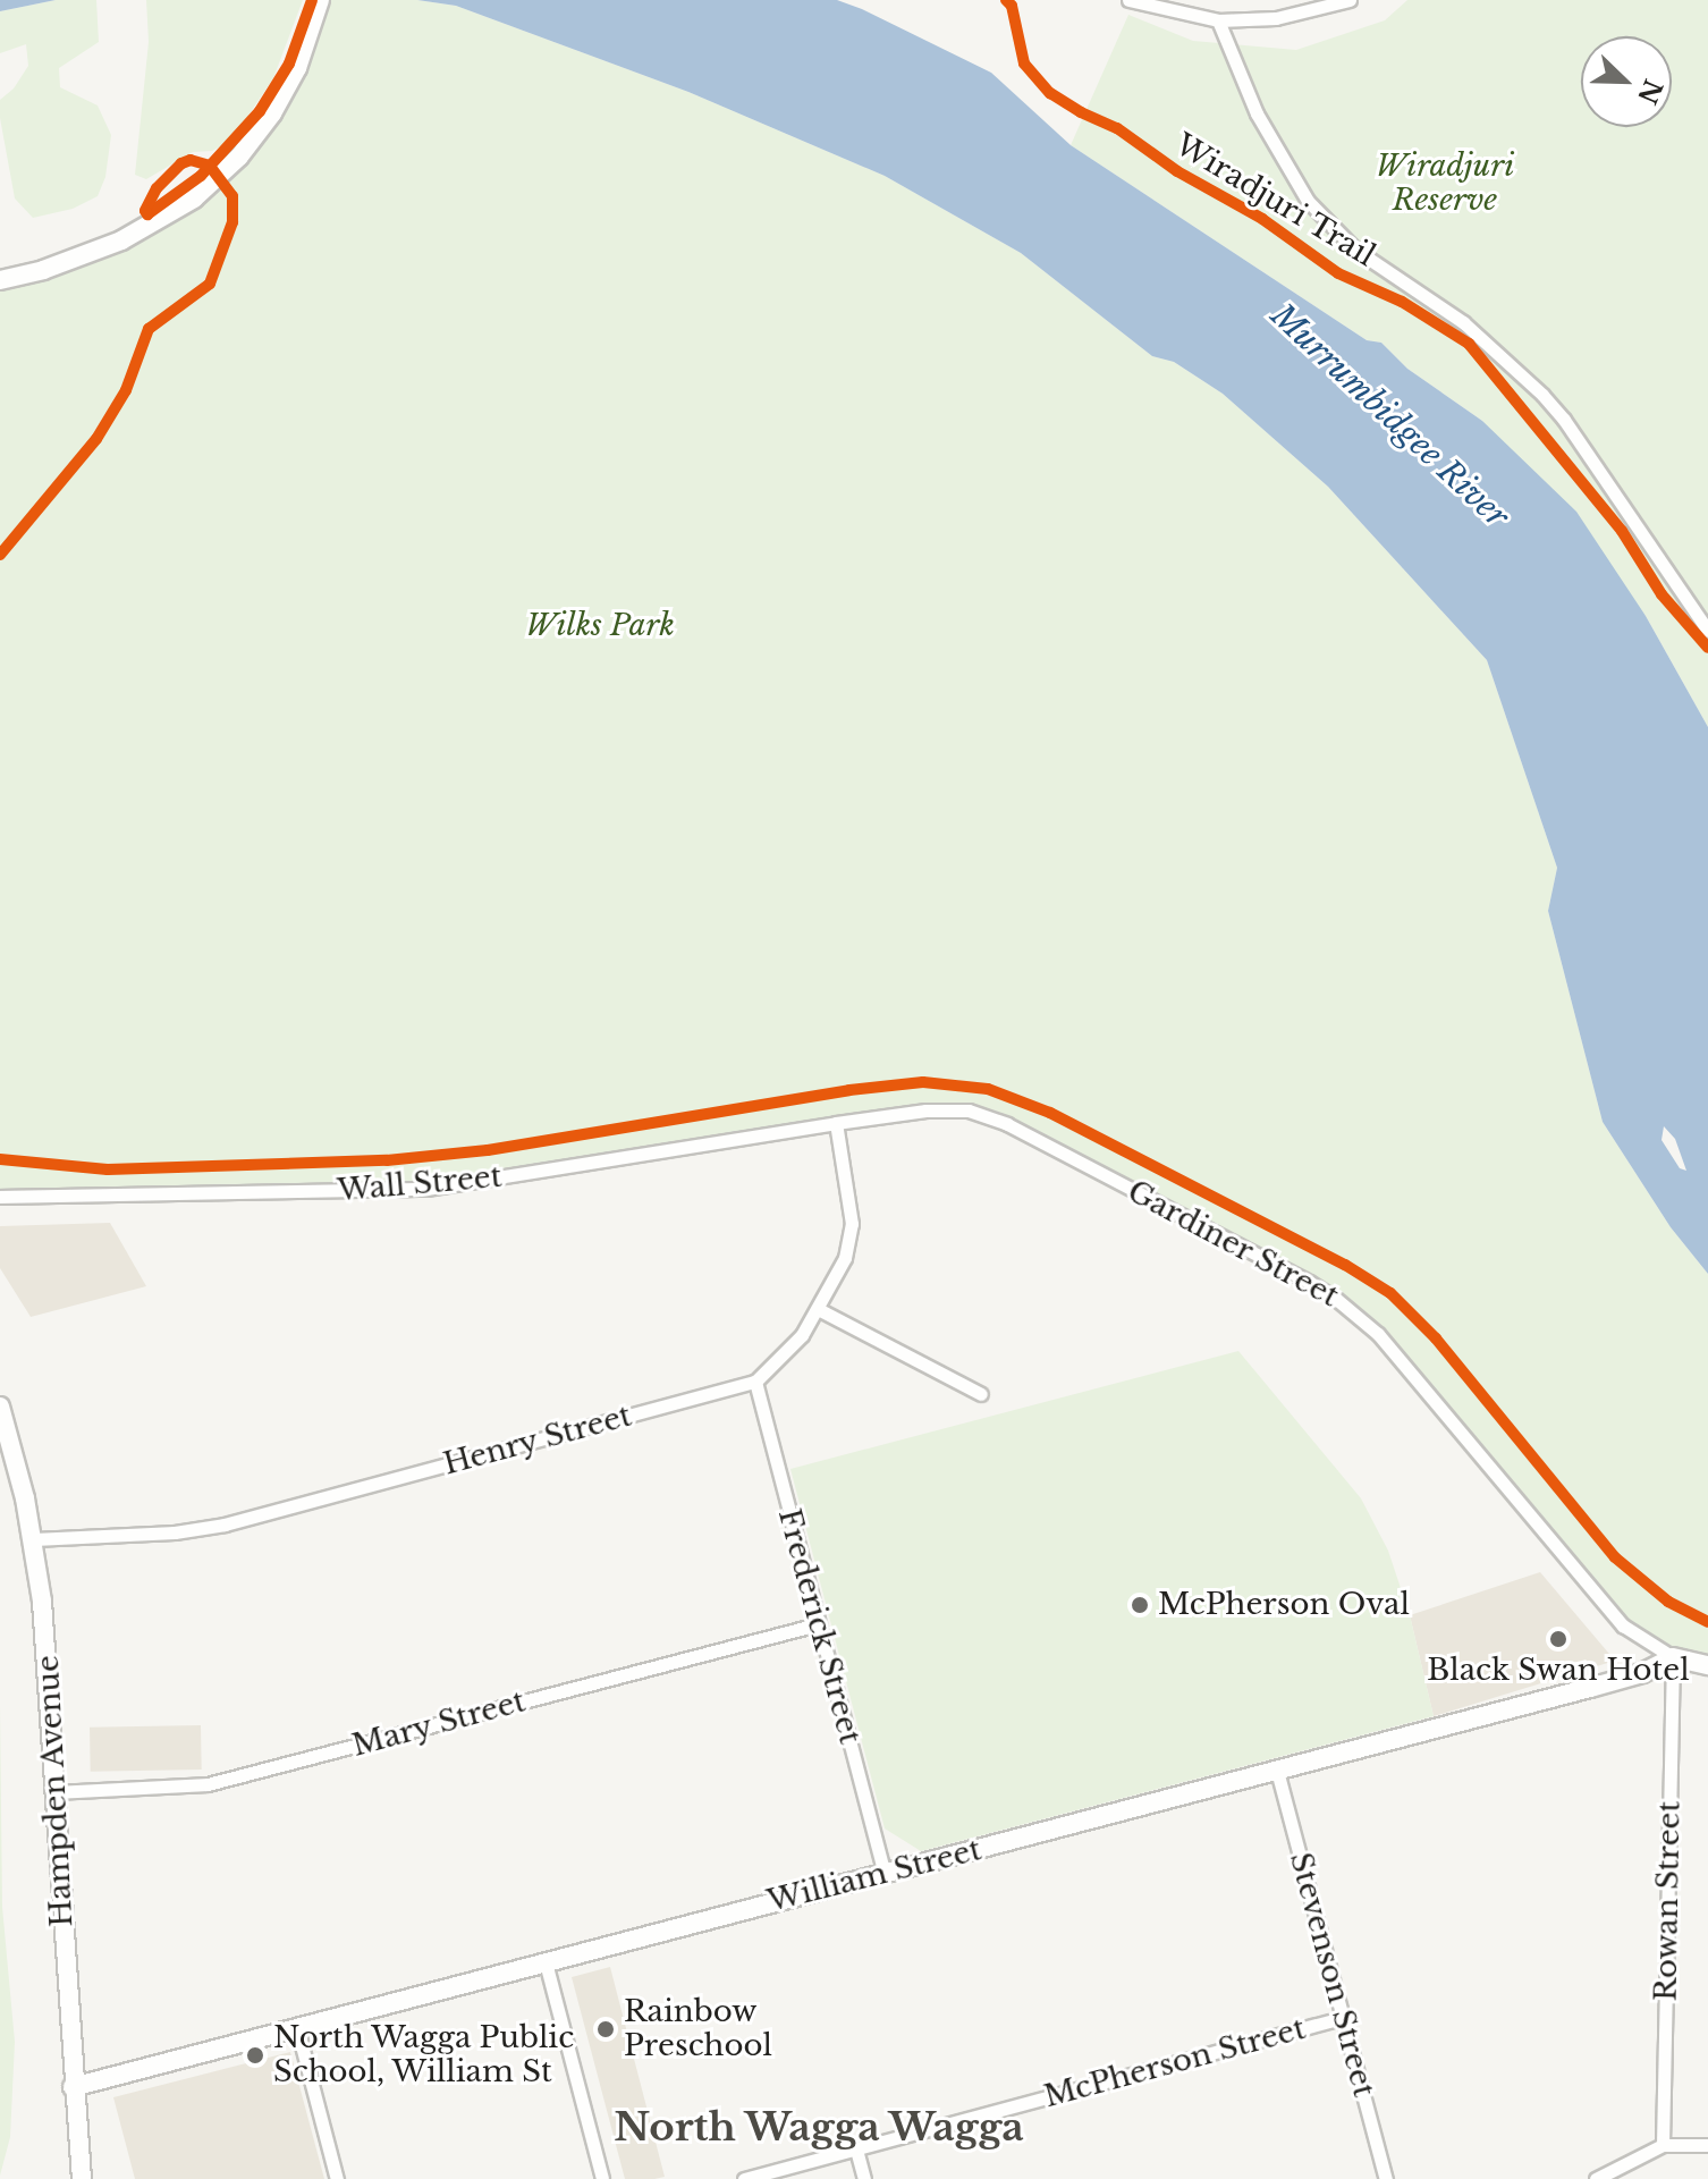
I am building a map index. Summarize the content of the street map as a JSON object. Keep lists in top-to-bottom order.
{
  "streets": {
    "street": [
      "Wall Street",
      "Gardiner Street",
      "Henry Street",
      "Frederick Street",
      "Mary Street",
      "Hampden Avenue",
      "William Street",
      "Rowan Street",
      "Stevenson Street",
      "McPherson Street"
    ],
    "cycle path": ["Wiradjuri Trail"]
  },
  "crossings": [
    ["Wall Street", "Gardiner Street"],
    ["Wall Street", "Henry Street"],
    ["Gardiner Street", "Henry Street"],
    ["Gardiner Street", "William Street"],
    ["Gardiner Street", "Rowan Street"],
    ["Henry Street", "Frederick Street"],
    ["Henry Street", "Hampden Avenue"],
    ["Frederick Street", "Mary Street"],
    ["Frederick Street", "William Street"],
    ["Mary Street", "Hampden Avenue"],
    ["Hampden Avenue", "William Street"],
    ["William Street", "Rowan Street"],
    ["William Street", "Stevenson Street"],
    ["Stevenson Street", "McPherson Street"]
  ],
  "districts": ["North Wagga Wagga"],
  "water": ["Murrumbidgee River"],
  "parks": ["Wiradjuri Reserve", "Wilks Park"],
  "places": [
    "McPherson Oval",
    "Black Swan Hotel",
    "Rainbow Preschool",
    "North Wagga Public School, William St"
  ],
  "north": "bottom right"
}
